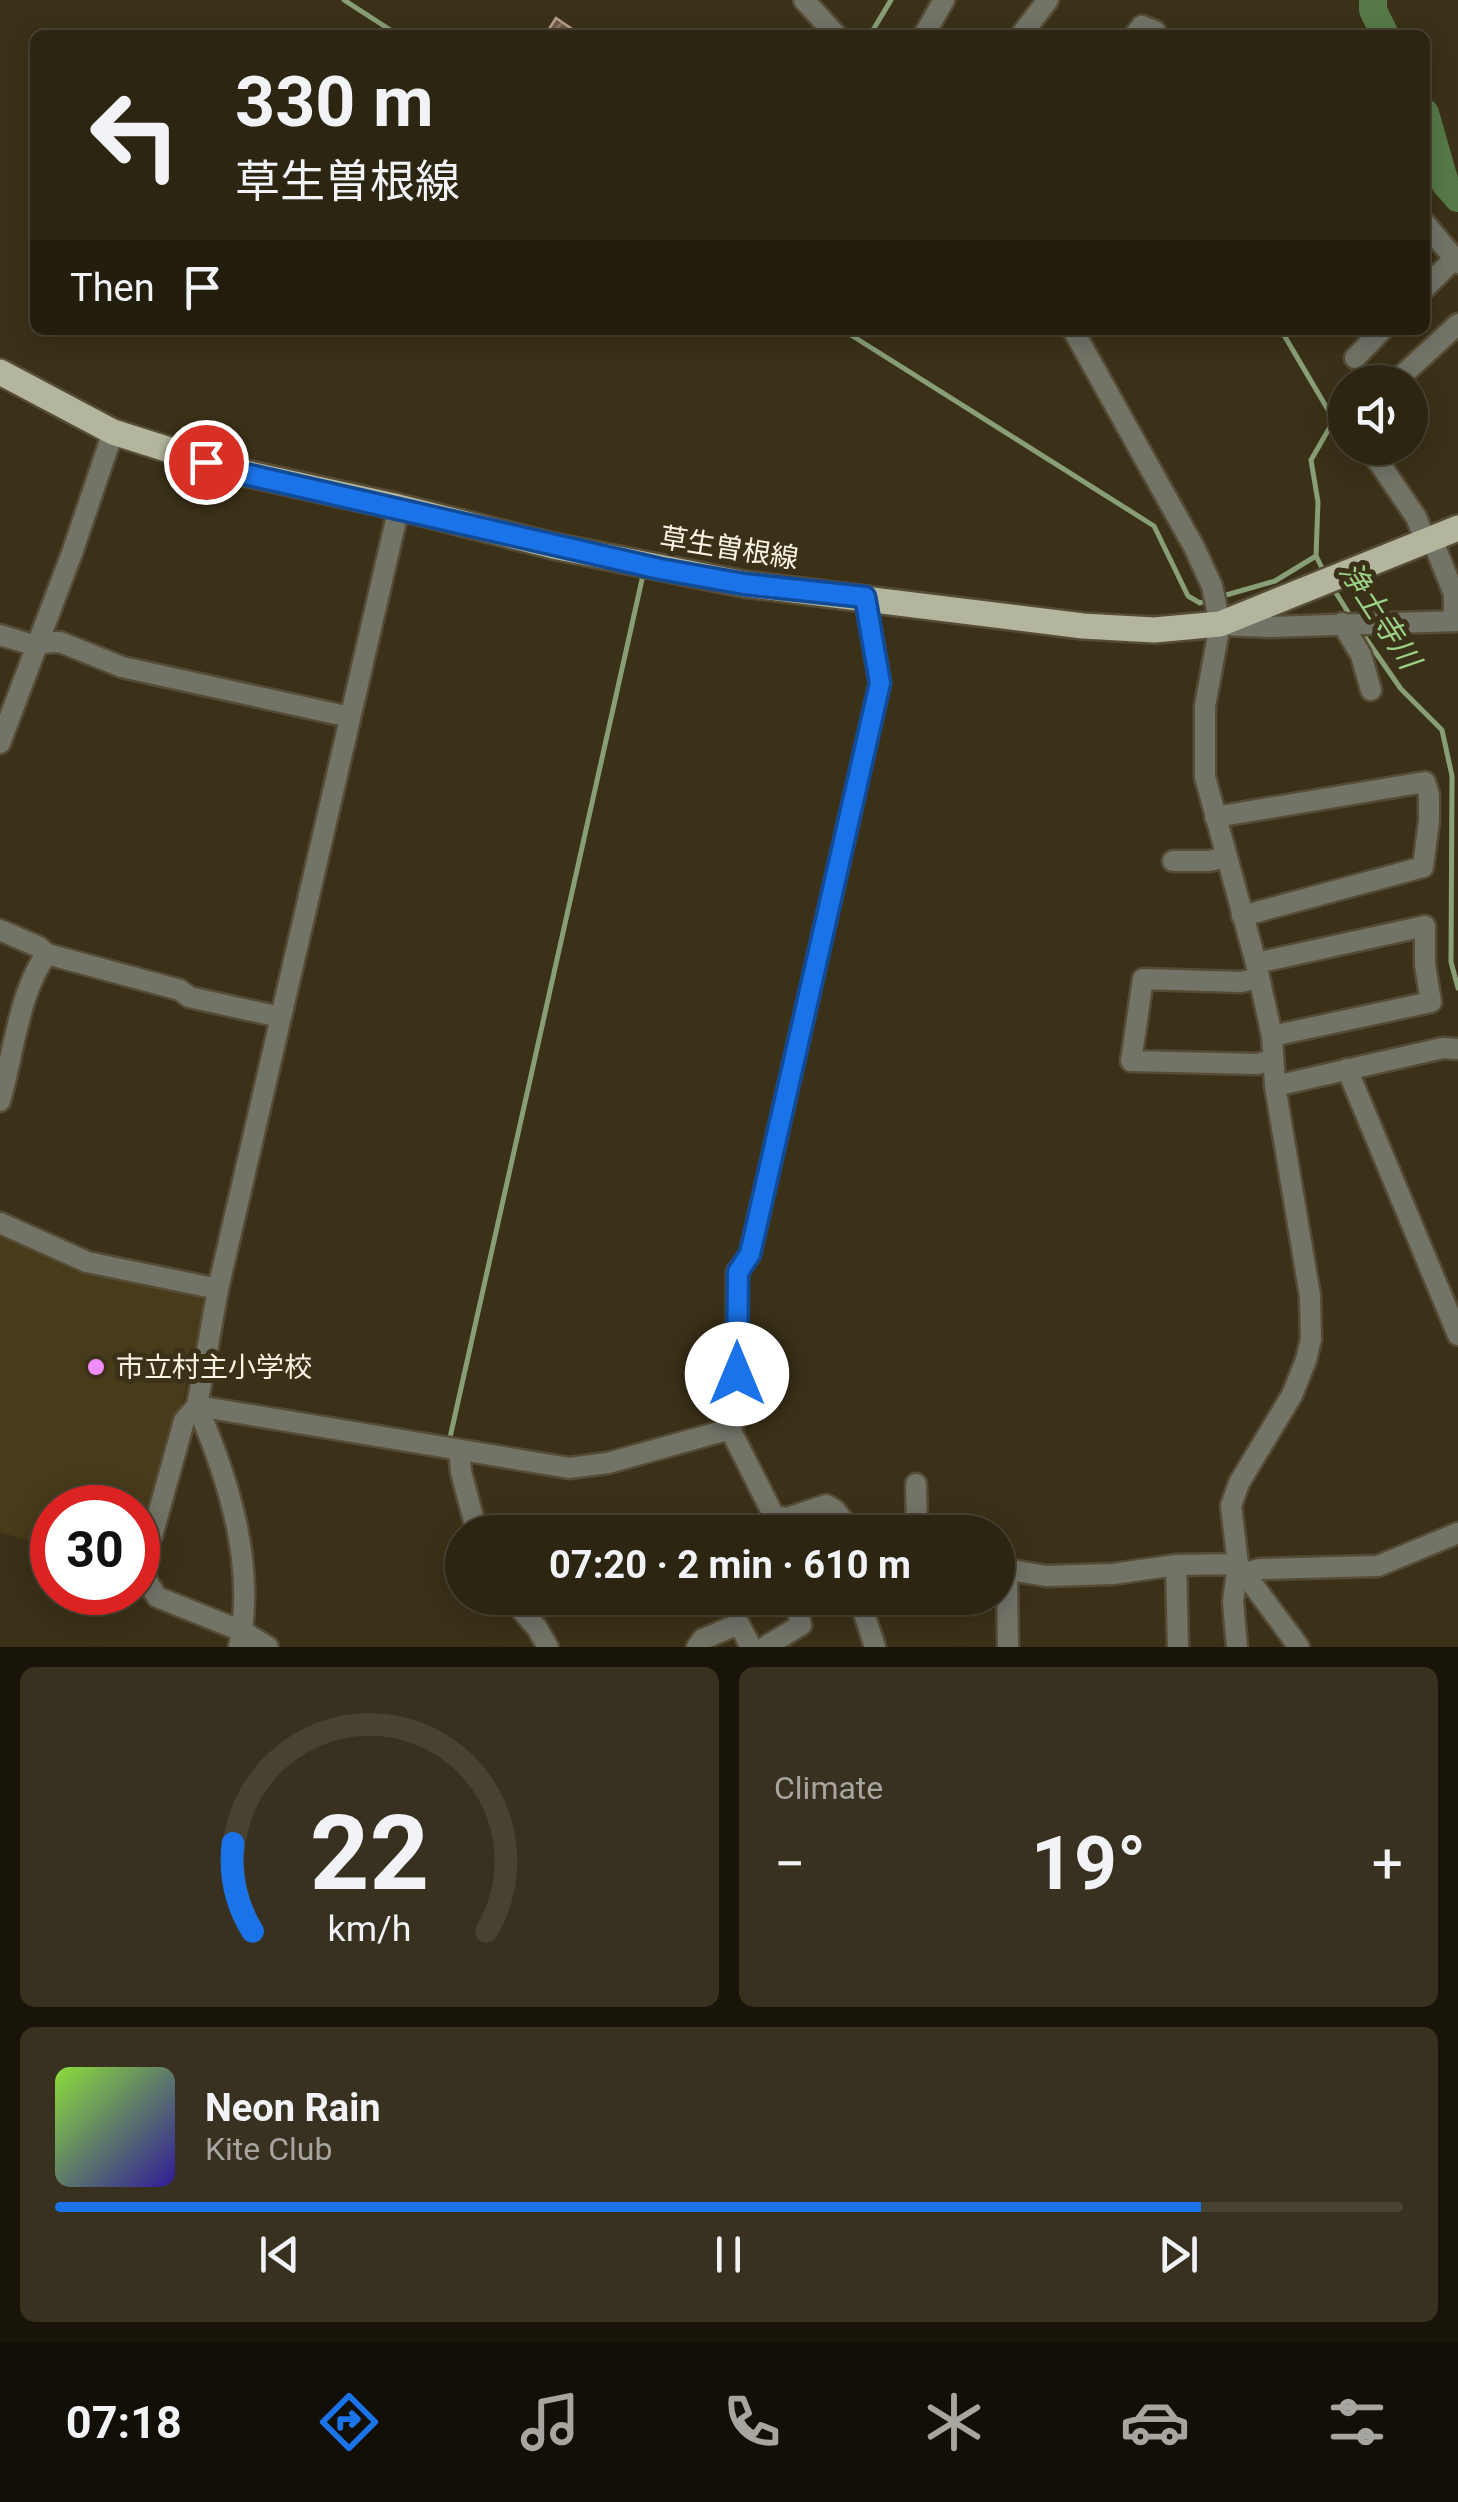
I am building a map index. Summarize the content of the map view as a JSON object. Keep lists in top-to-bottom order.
{
  "streets": {
    "main road": ["草生曽根線"]
  },
  "water": ["浄土寺川"],
  "places": ["市立村主小学校"],
  "page": {
    "turn": ["330 m", "草生曽根線"],
    "then": "Then",
    "limit": "30",
    "trip": "07:20 · 2 min · 610 m",
    "tile": "Climate",
    "heat": ["−", "19°", "+"],
    "song": ["Neon Rain", "Kite Club"],
    "tabs": "07:18",
    "gauge": ["22", "km/h"]
  }
}
